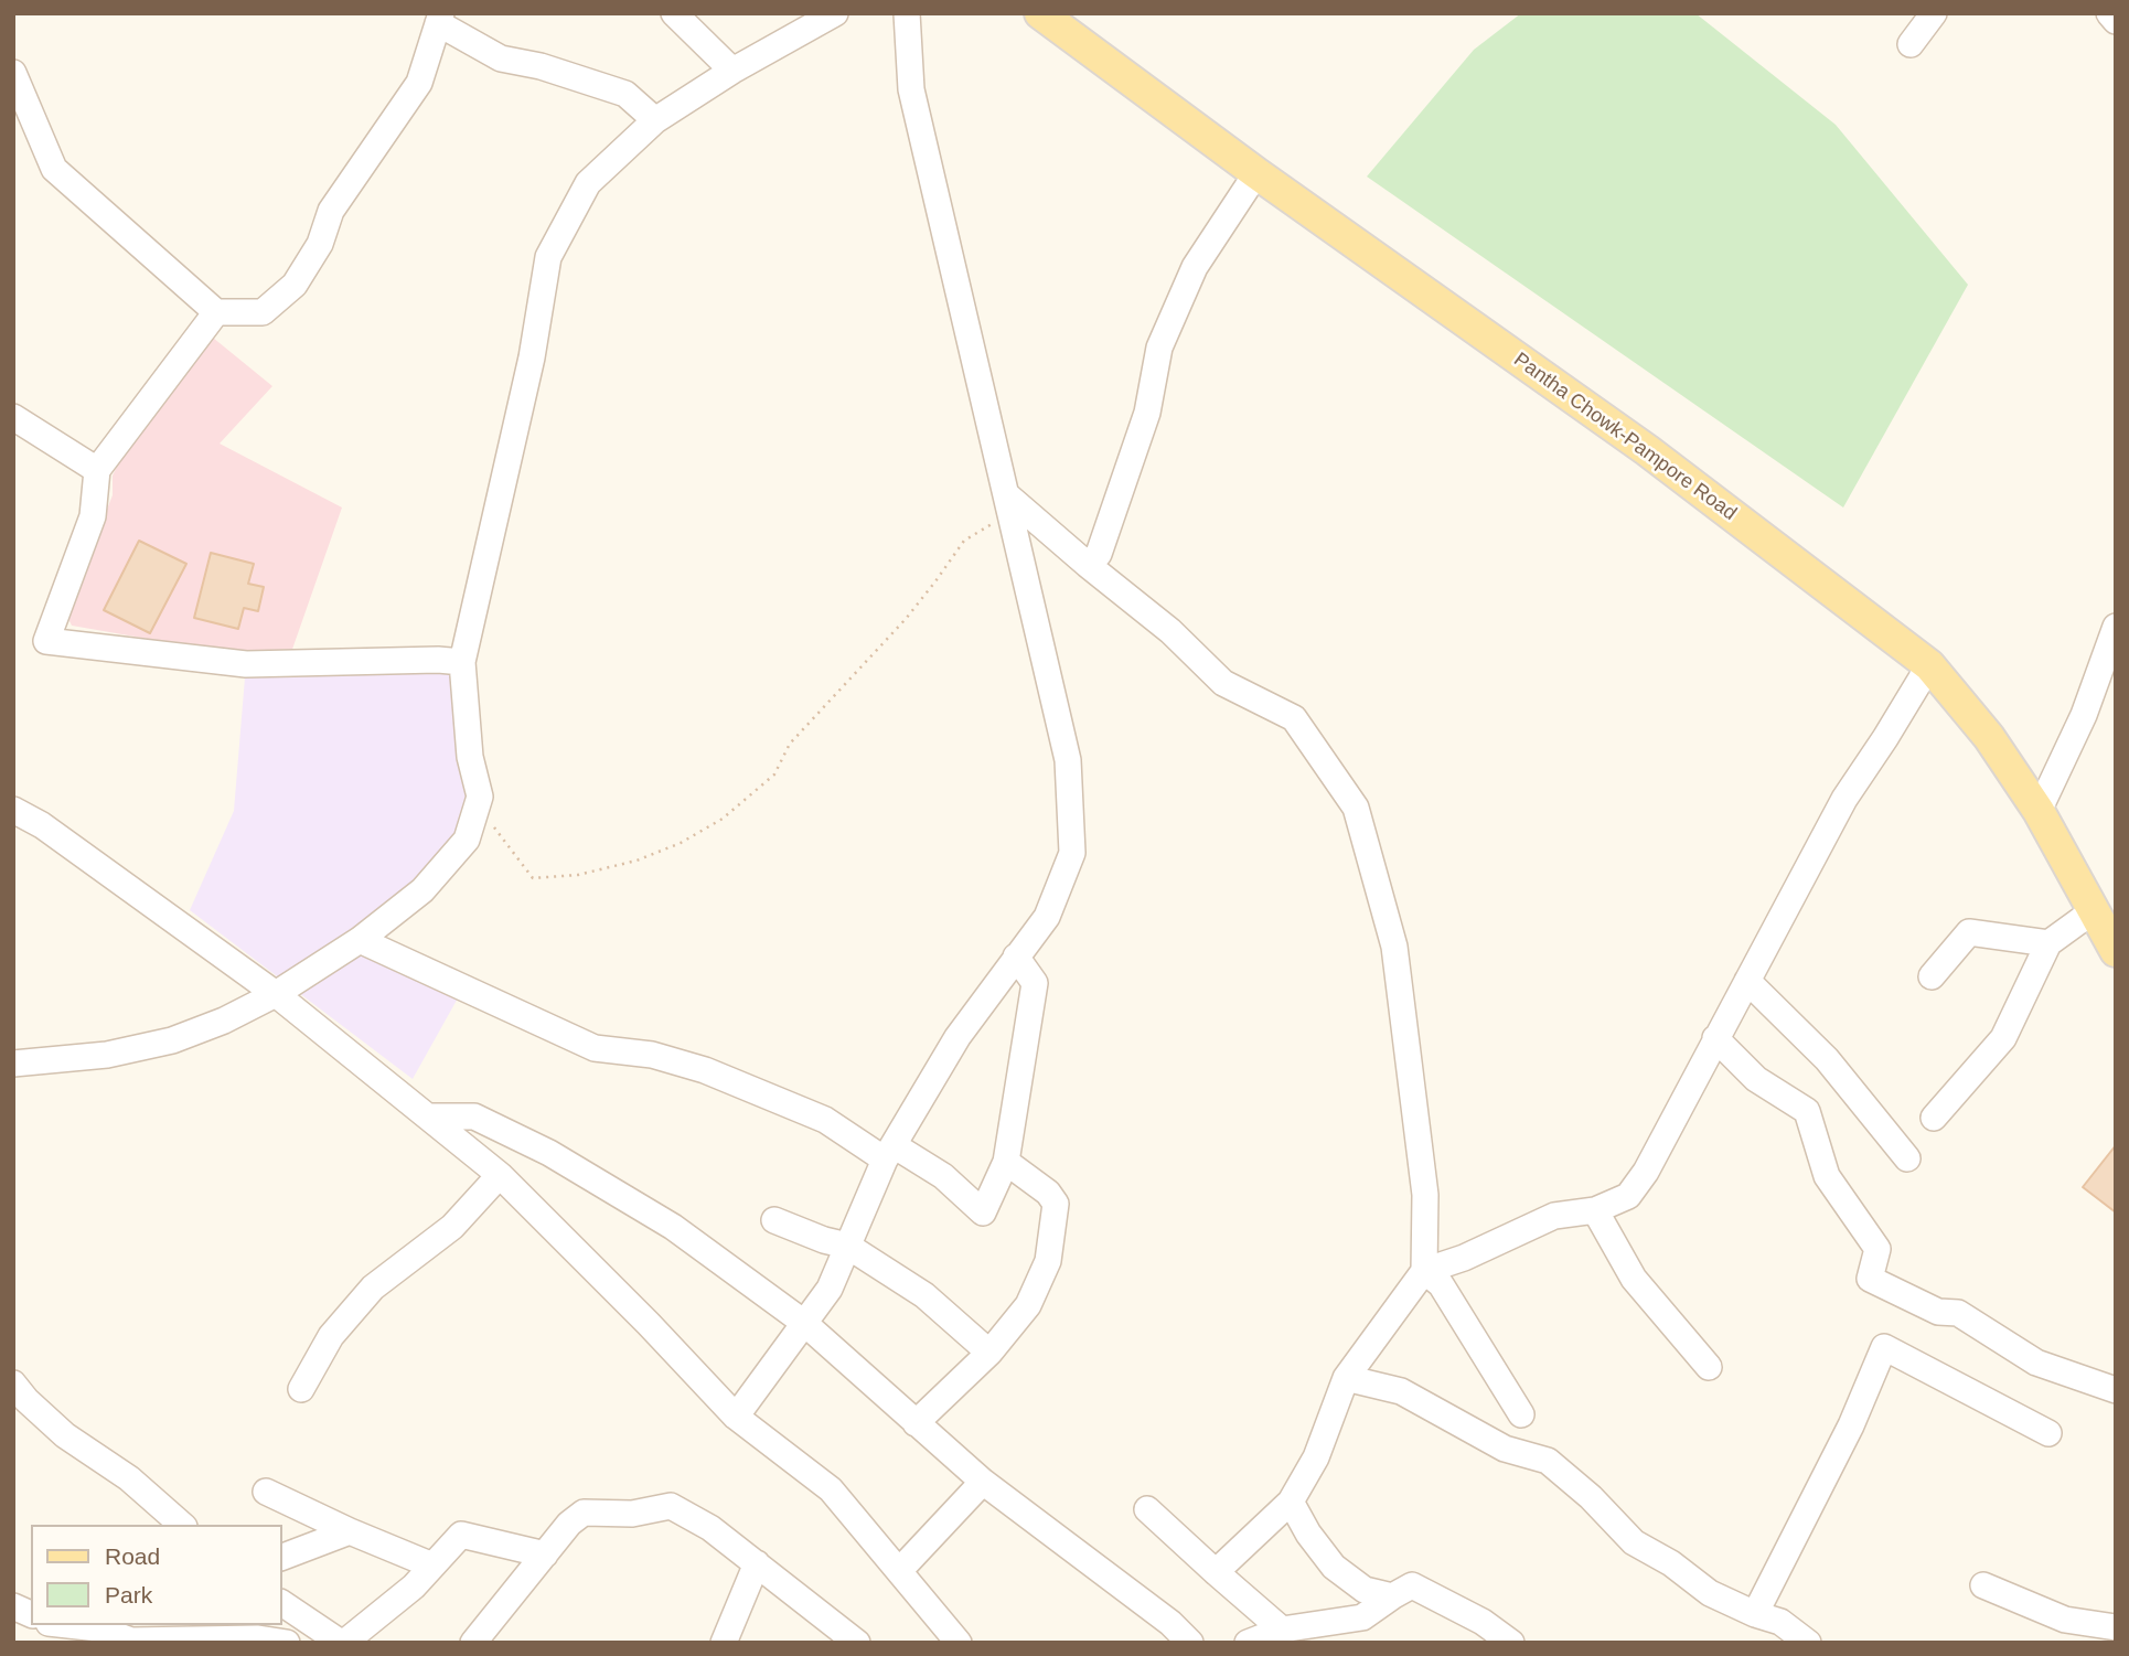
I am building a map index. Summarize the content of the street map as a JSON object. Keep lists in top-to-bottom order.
{
  "streets": {
    "main road": ["Pantha Chowk-Pampore Road"]
  },
  "legend": ["Road", "Park"]
}
